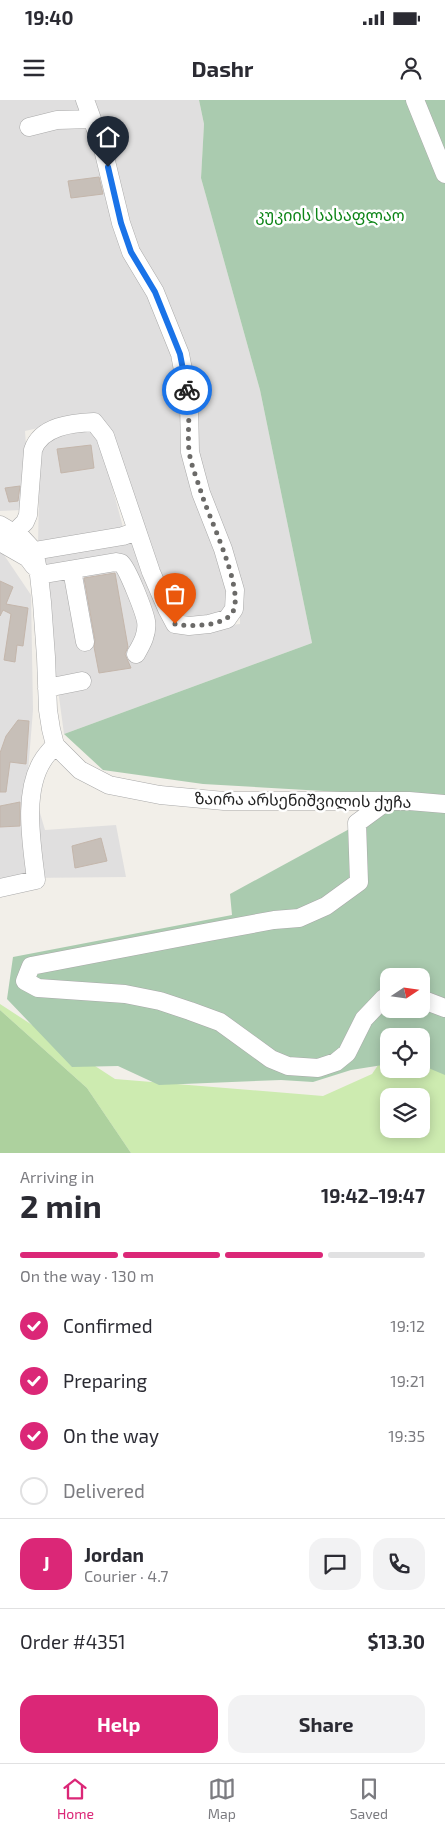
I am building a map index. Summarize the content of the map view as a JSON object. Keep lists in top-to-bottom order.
{
  "streets": {
    "street": ["ზაირა არსენიშვილის ქუჩა"]
  },
  "parks": ["კუკიის სასაფლაო"],
  "north": "right",
  "page": {
    "status": "19:40",
    "header": "Dashr",
    "heading": ["2 min", "Arriving in", "19:42–19:47"],
    "panel": [
      "Jordan",
      "Courier · 4.7",
      "Order #4351",
      "$13.30"
    ],
    "bar": "On the way · 130 m",
    "list": [
      ["Confirmed", "19:12"],
      ["Preparing", "19:21"],
      ["On the way", "19:35"],
      "Delivered"
    ],
    "round": "J",
    "buttons": ["Help", "Share"],
    "tabs": ["Home", "Map", "Saved"]
  }
}
